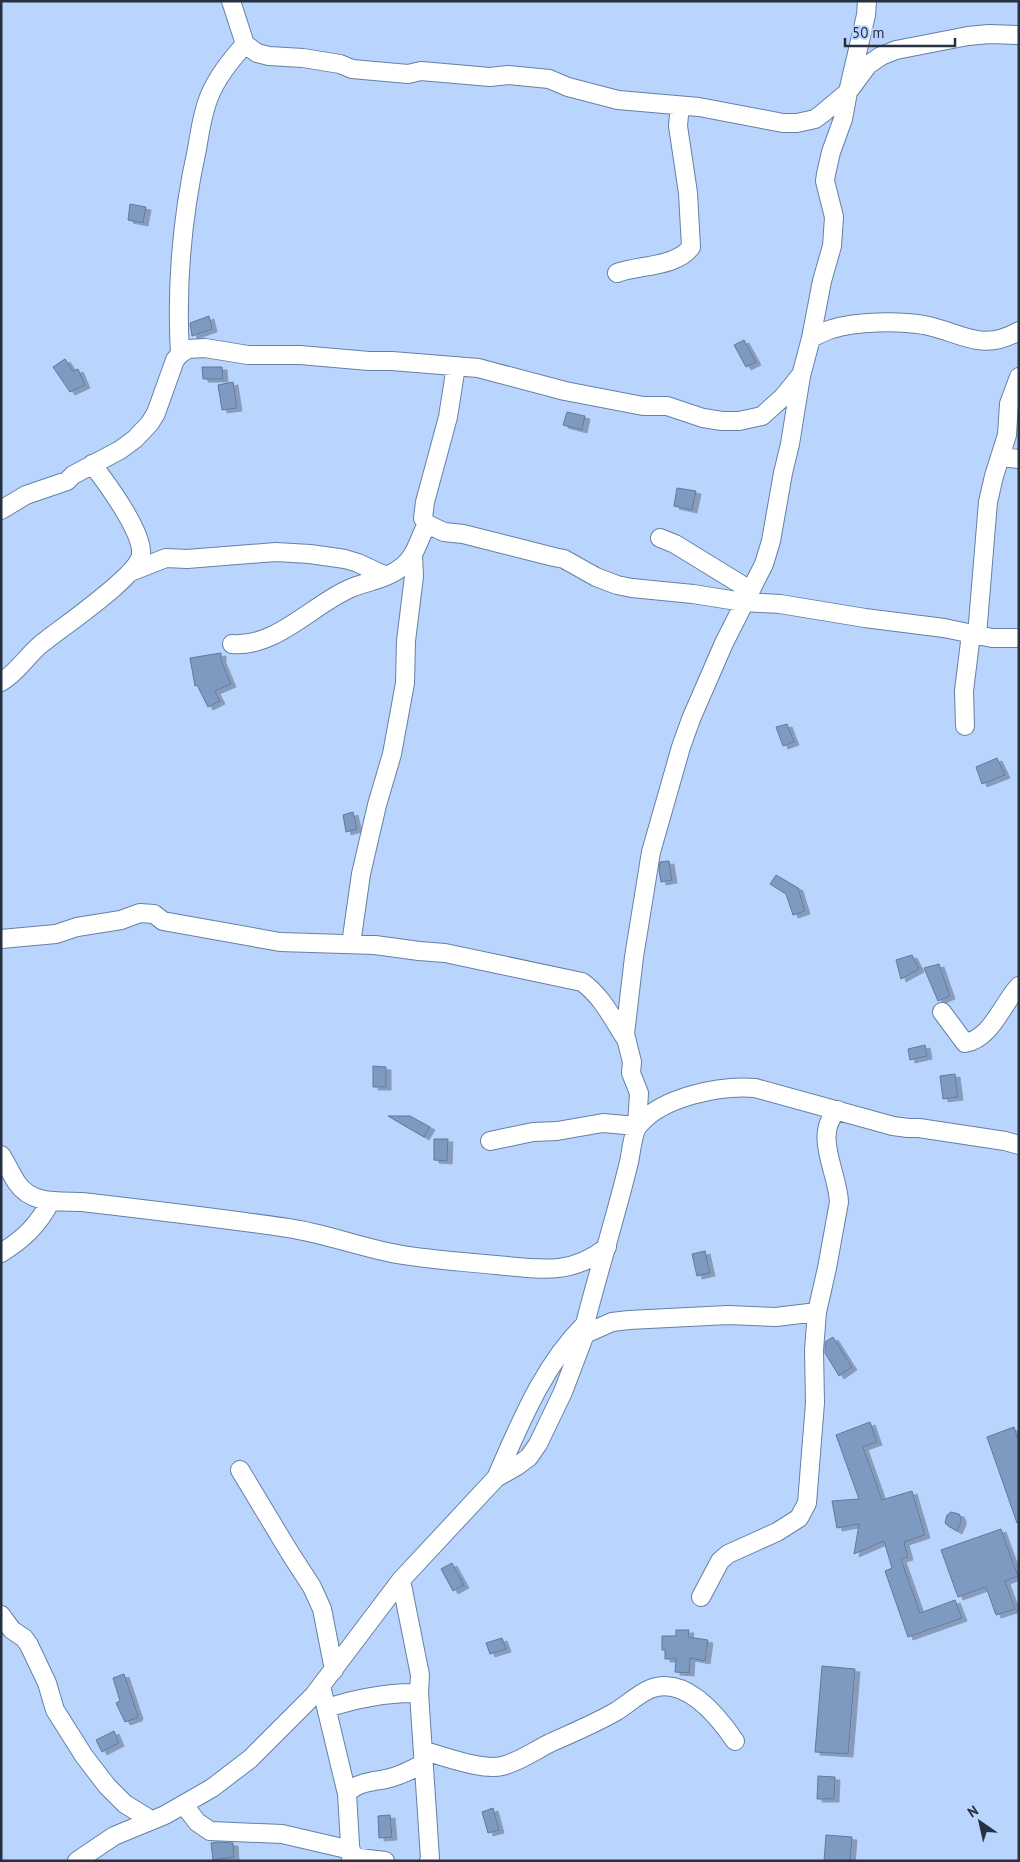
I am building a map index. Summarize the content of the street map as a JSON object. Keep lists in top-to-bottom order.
{
  "scale_bar": "50 m",
  "north": "top left"
}
